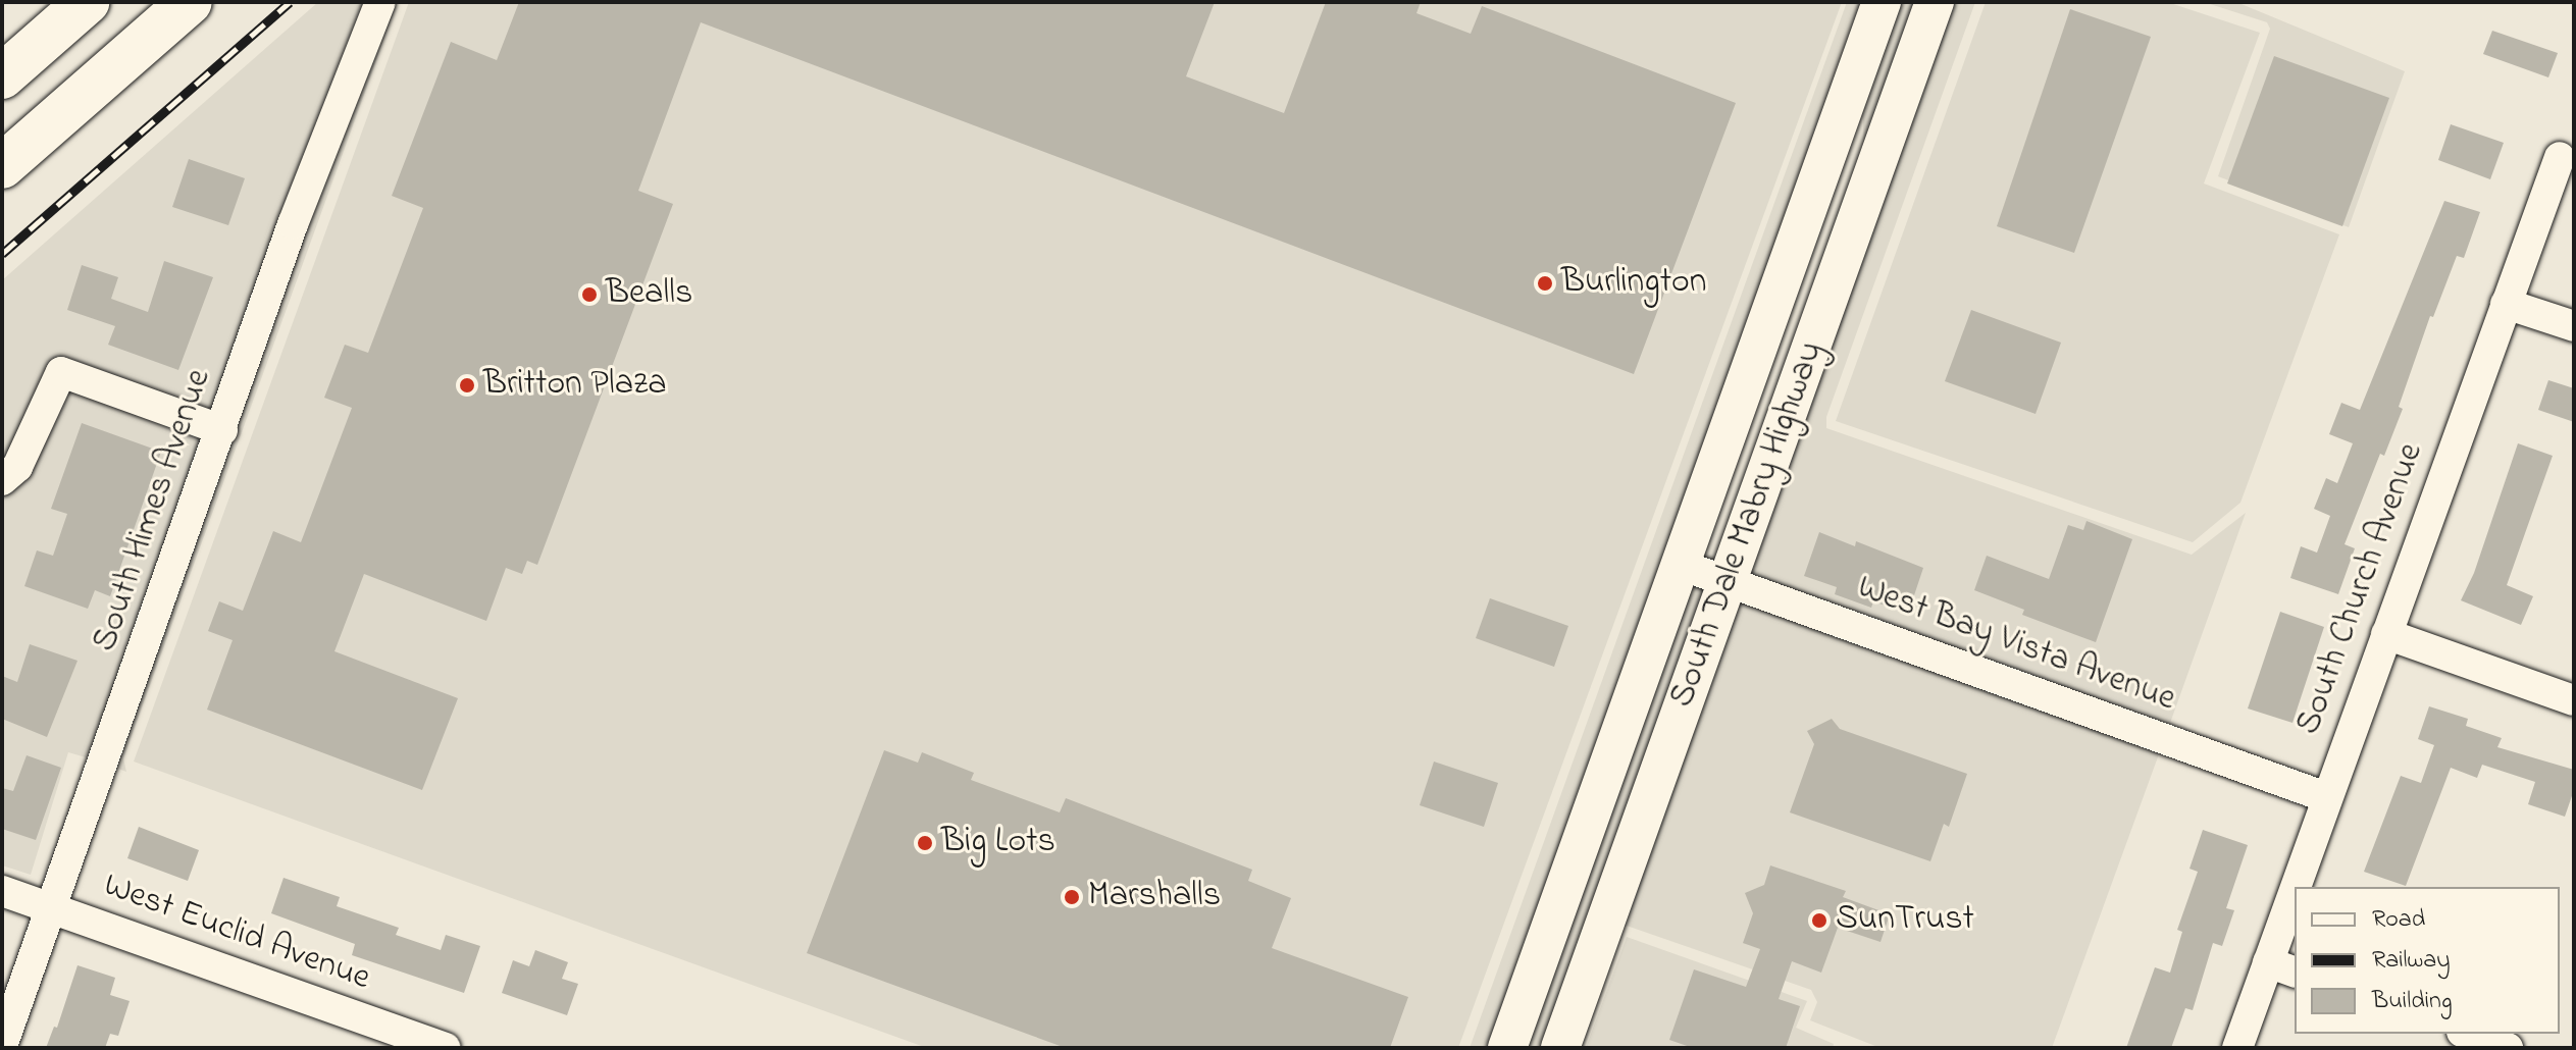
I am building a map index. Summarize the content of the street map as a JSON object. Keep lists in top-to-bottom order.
{
  "streets": {
    "main road": ["South Dale Mabry Highway"],
    "street": [
      "South Himes Avenue",
      "South Church Avenue",
      "West Bay Vista Avenue",
      "West Euclid Avenue"
    ]
  },
  "crossings": [
    ["South Himes Avenue", "West Euclid Avenue"],
    ["South Dale Mabry Highway", "West Bay Vista Avenue"],
    ["South Church Avenue", "West Bay Vista Avenue"]
  ],
  "places": [
    "Burlington",
    "Bealls",
    "Britton Plaza",
    "Big Lots",
    "Marshalls",
    "SunTrust"
  ],
  "legend": ["Road", "Railway", "Building"]
}
